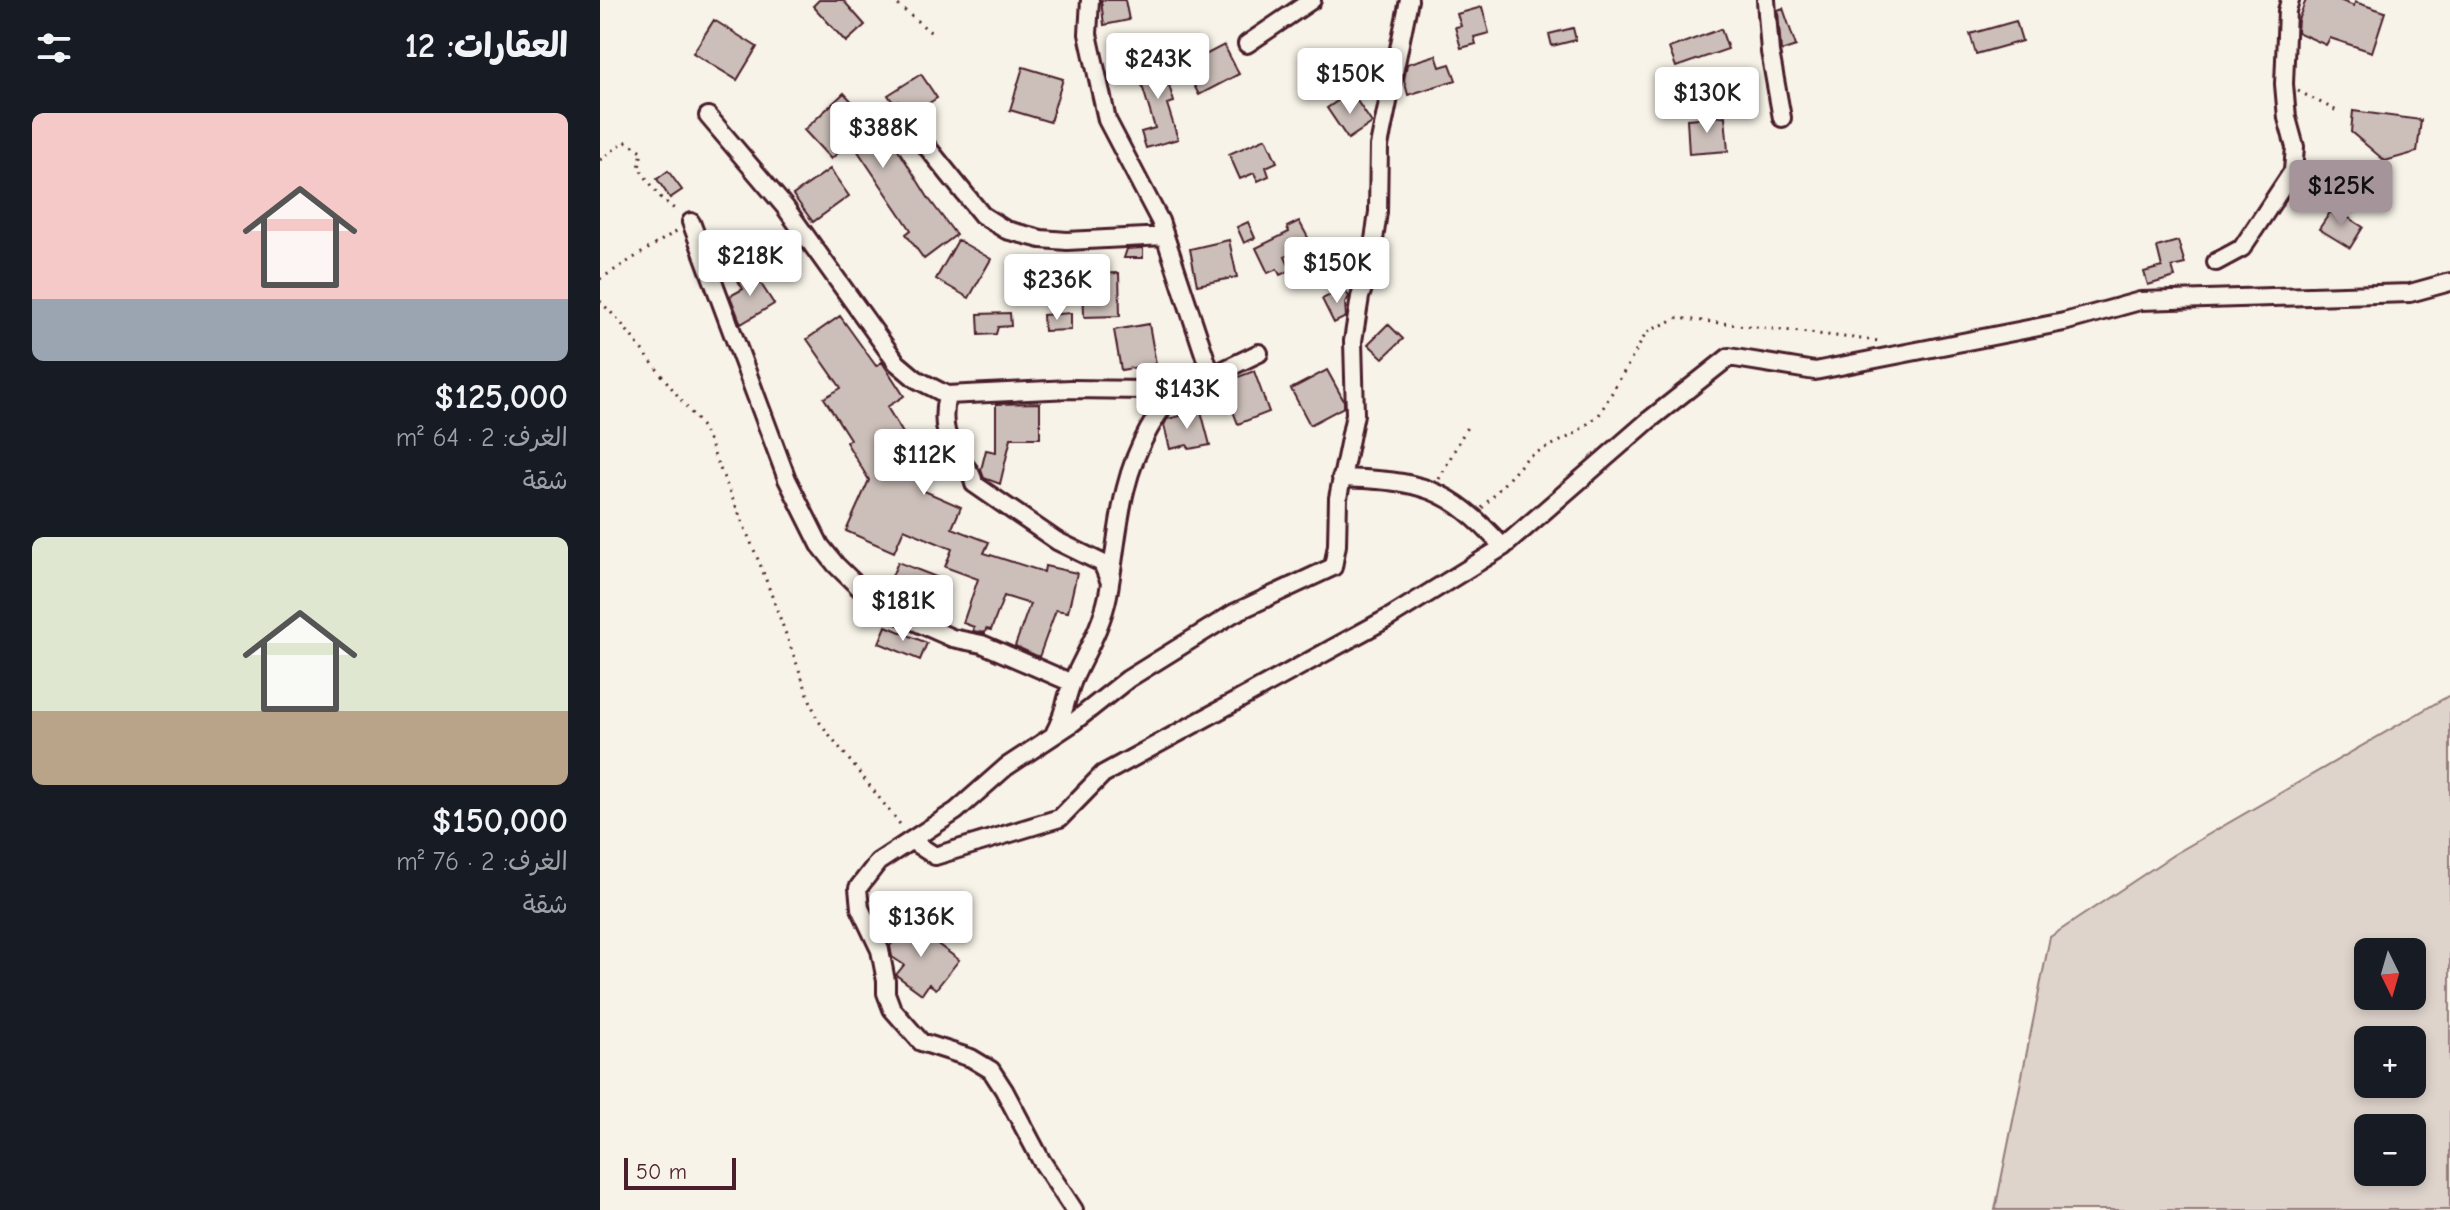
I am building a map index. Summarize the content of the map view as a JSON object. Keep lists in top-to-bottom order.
{
  "scale_bar": "50 m",
  "north": "bottom",
  "page": {
    "heading": "العقارات: 12",
    "price": [
      "$243K",
      "$150K",
      "$130K",
      "$388K",
      "$125K",
      "$218K",
      "$150K",
      "$236K",
      "$143K",
      "$112K",
      "$181K",
      "$136K"
    ],
    "list": [
      {
        "name": "$125,000",
        "note": "الغرف: 2 · 64 m² · شقة"
      },
      {
        "name": "$150,000",
        "note": "الغرف: 2 · 76 m² · شقة"
      }
    ],
    "map_buttons": ["+", "−"],
    "scale": "50 m"
  }
}
